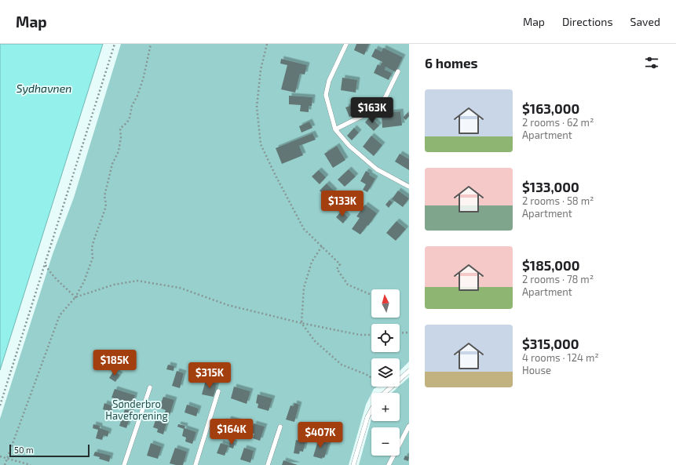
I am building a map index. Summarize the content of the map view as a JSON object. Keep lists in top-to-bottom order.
{
  "water": ["Sydhavnen"],
  "parks": ["Sønderbro Haveforening"],
  "scale_bar": "50 m",
  "north": "top",
  "page": {
    "header": "Map",
    "nav": ["Map", "Directions", "Saved"],
    "heading": "6 homes",
    "list": [
      {
        "name": "$163,000",
        "note": "2 rooms · 62 m² · Apartment"
      },
      {
        "name": "$133,000",
        "note": "2 rooms · 58 m² · Apartment"
      },
      {
        "name": "$185,000",
        "note": "2 rooms · 78 m² · Apartment"
      },
      {
        "name": "$315,000",
        "note": "4 rooms · 124 m² · House"
      }
    ],
    "price": [
      "$163K",
      "$133K",
      "$185K",
      "$315K",
      "$164K",
      "$407K"
    ],
    "map_buttons": ["+", "−"],
    "scale": "50 m"
  }
}
